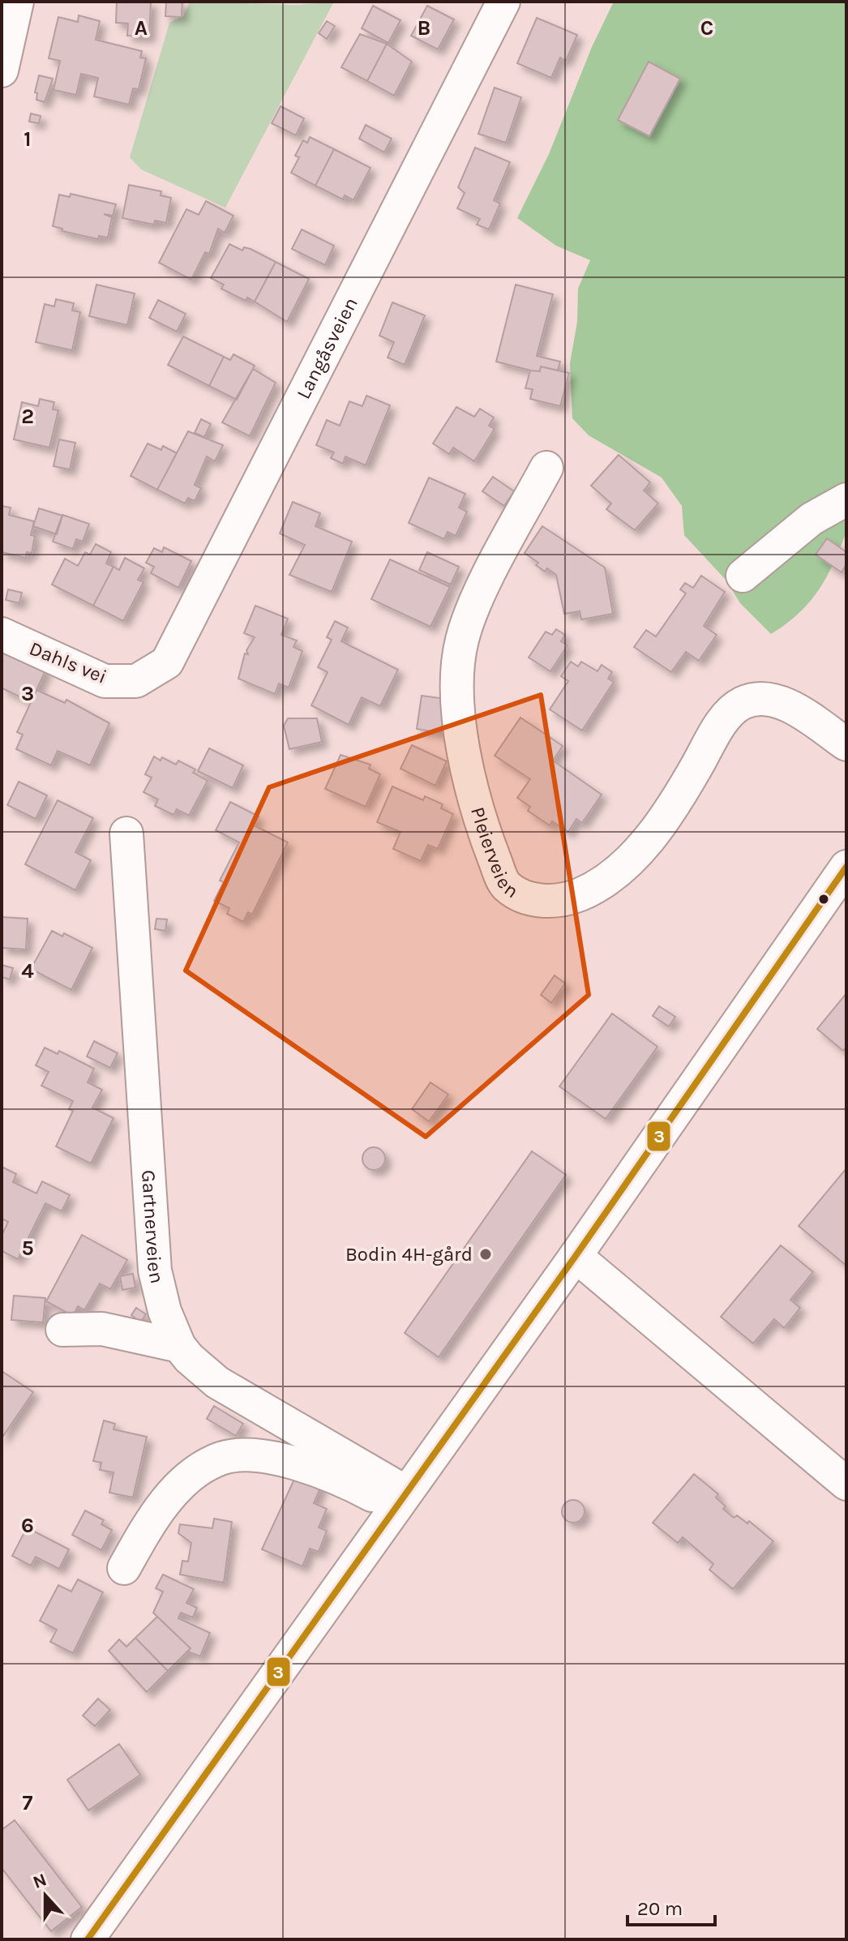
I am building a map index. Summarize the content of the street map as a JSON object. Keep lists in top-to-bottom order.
{
  "streets": {
    "street": [
      "Langåsveien",
      "Dahls vei",
      "Pleierveien",
      "Gartnerveien"
    ]
  },
  "crossings": [
    ["Langåsveien", "Dahls vei"]
  ],
  "places": ["Bodin 4H-gård"],
  "lines": ["transit line 3"],
  "scale_bar": "20 m",
  "north": "top",
  "grid": {
    "columns": ["A", "B", "C"],
    "rows": [
      "1",
      "2",
      "3",
      "4",
      "5",
      "6",
      "7"
    ]
  }
}
